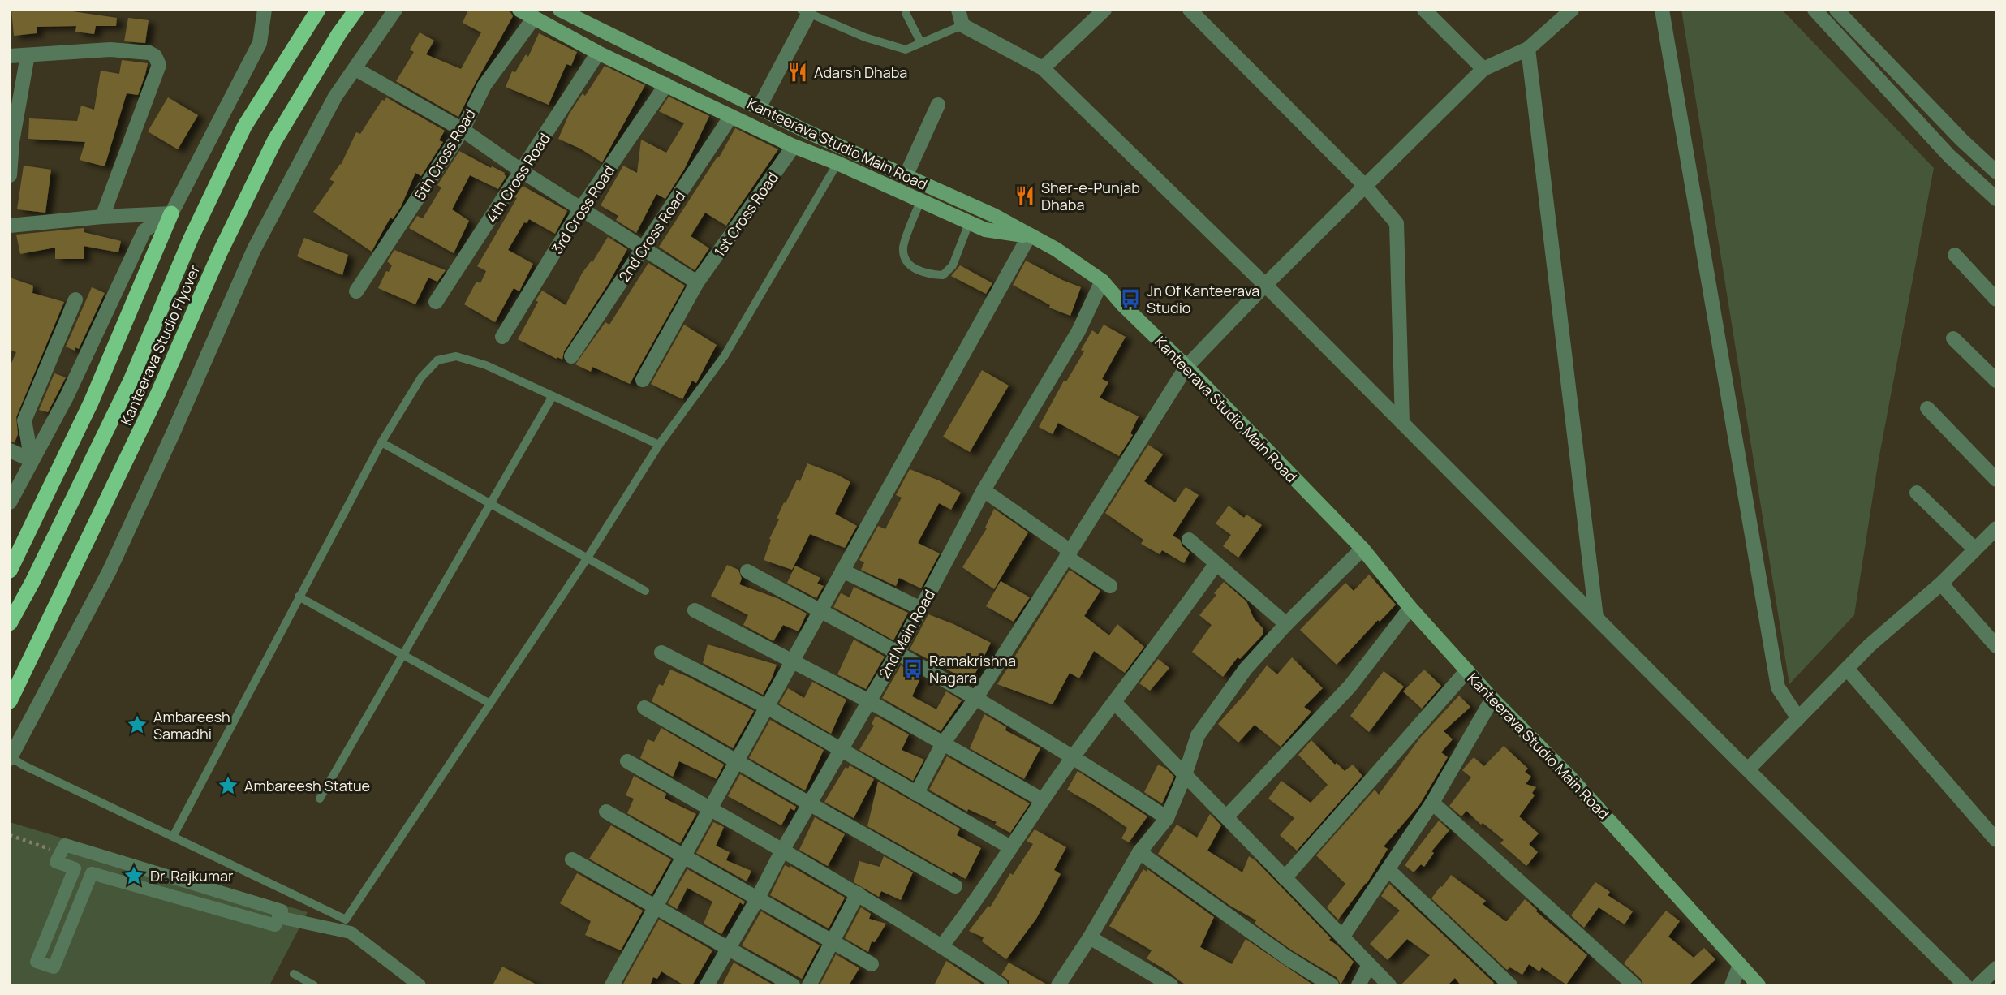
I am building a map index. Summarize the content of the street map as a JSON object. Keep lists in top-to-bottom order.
{
  "streets": {
    "highway": ["Kanteerava Studio Flyover"],
    "main road": ["Kanteerava Studio Main Road"],
    "street": [
      "5th Cross Road",
      "4th Cross Road",
      "3rd Cross Road",
      "1st Cross Road",
      "2nd Cross Road",
      "2nd Main Road"
    ]
  },
  "crossings": [
    ["Kanteerava Studio Main Road", "2nd Main Road"]
  ],
  "places": {
    "restaurant": ["Adarsh Dhaba", "Sher-e-Punjab Dhaba"],
    "bus stop": ["Jn Of Kanteerava Studio", "Ramakrishna Nagara"],
    "place": ["Ambareesh Samadhi", "Ambareesh Statue", "Dr. Rajkumar"]
  }
}
